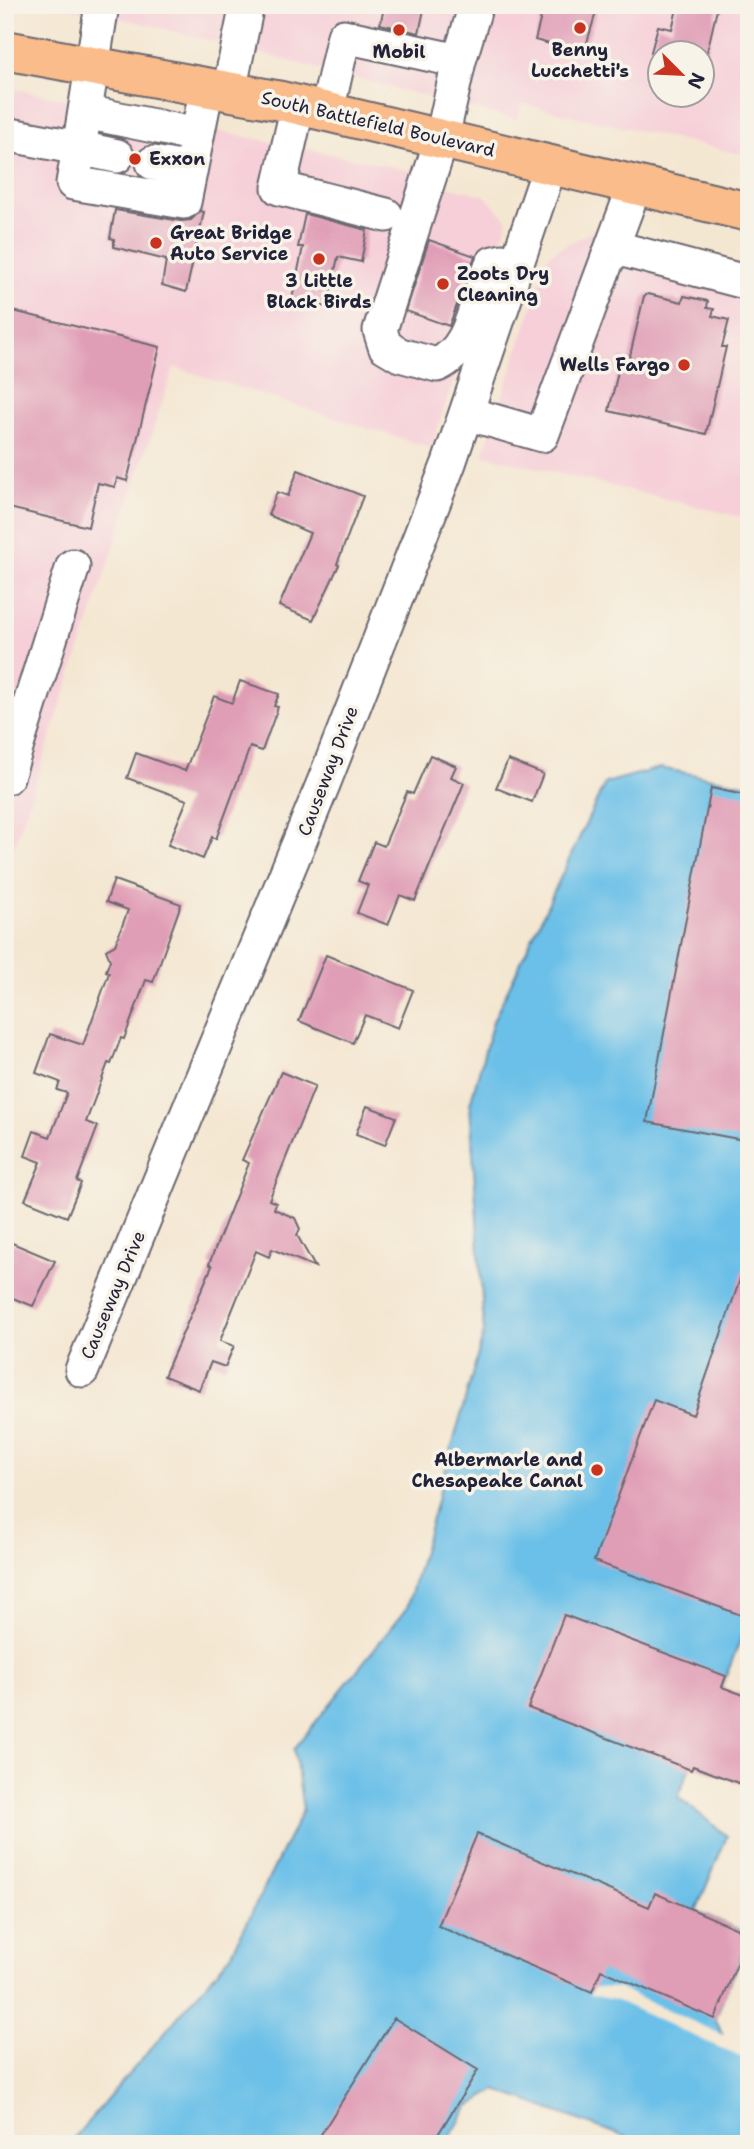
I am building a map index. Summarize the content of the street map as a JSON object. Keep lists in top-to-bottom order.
{
  "streets": {
    "main road": ["South Battlefield Boulevard"],
    "street": ["Causeway Drive"]
  },
  "crossings": [
    ["South Battlefield Boulevard", "Causeway Drive"]
  ],
  "places": [
    "Benny Lucchetti's",
    "Mobil",
    "Exxon",
    "Great Bridge Auto Service",
    "3 Little Black Birds",
    "Zoots Dry Cleaning",
    "Wells Fargo",
    "Albermarle and Chesapeake Canal"
  ],
  "north": "bottom right"
}
